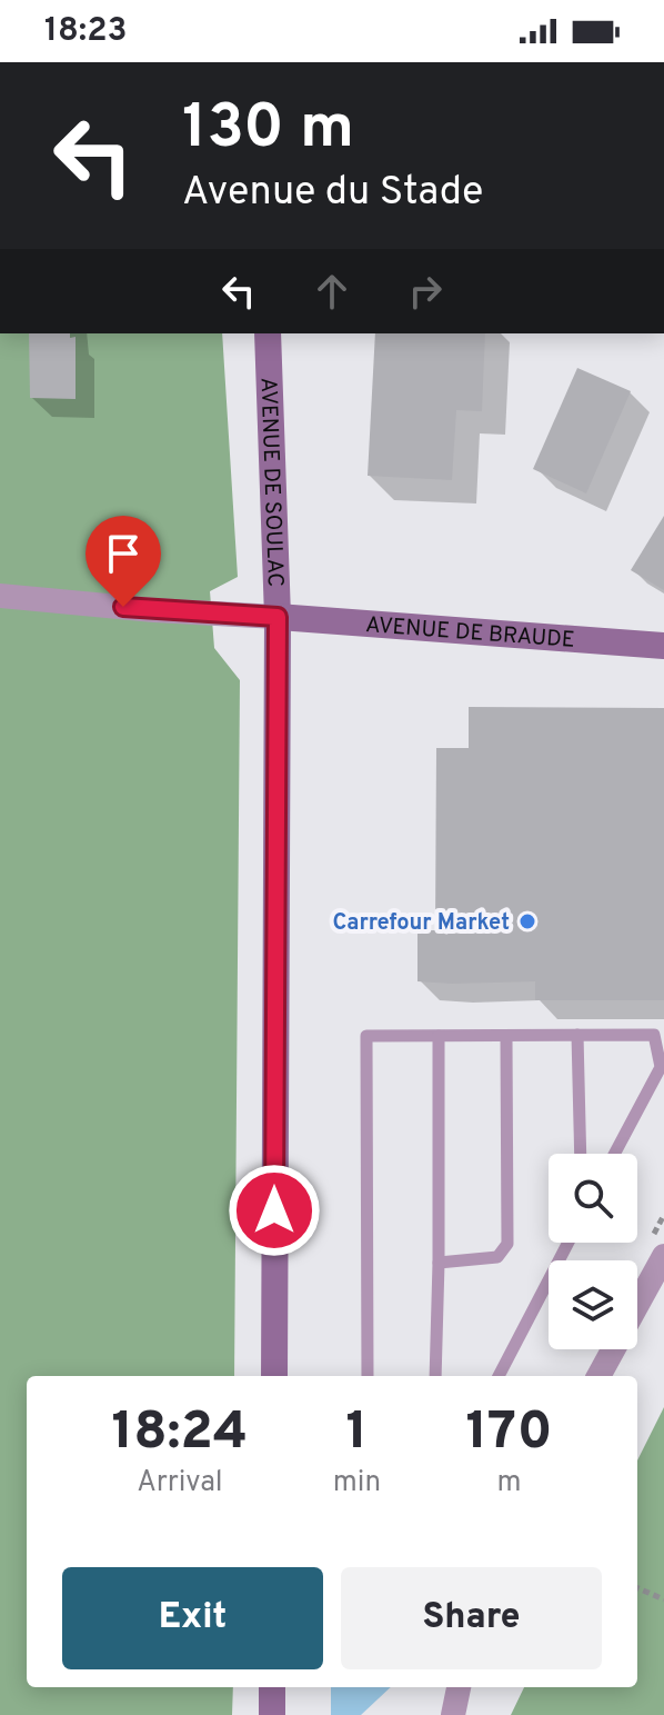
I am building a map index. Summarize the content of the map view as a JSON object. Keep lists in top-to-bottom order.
{
  "streets": {
    "main road": ["AVENUE DE SOULAC", "AVENUE DE BRAUDE"]
  },
  "crossings": [
    ["AVENUE DE SOULAC", "AVENUE DE BRAUDE"]
  ],
  "places": ["Carrefour Market"],
  "page": {
    "status": "18:23",
    "turn": ["130 m", "Avenue du Stade"],
    "eta": [
      "18:24",
      "Arrival",
      "1",
      "min",
      "170",
      "m"
    ],
    "buttons": ["Exit", "Share"]
  }
}
